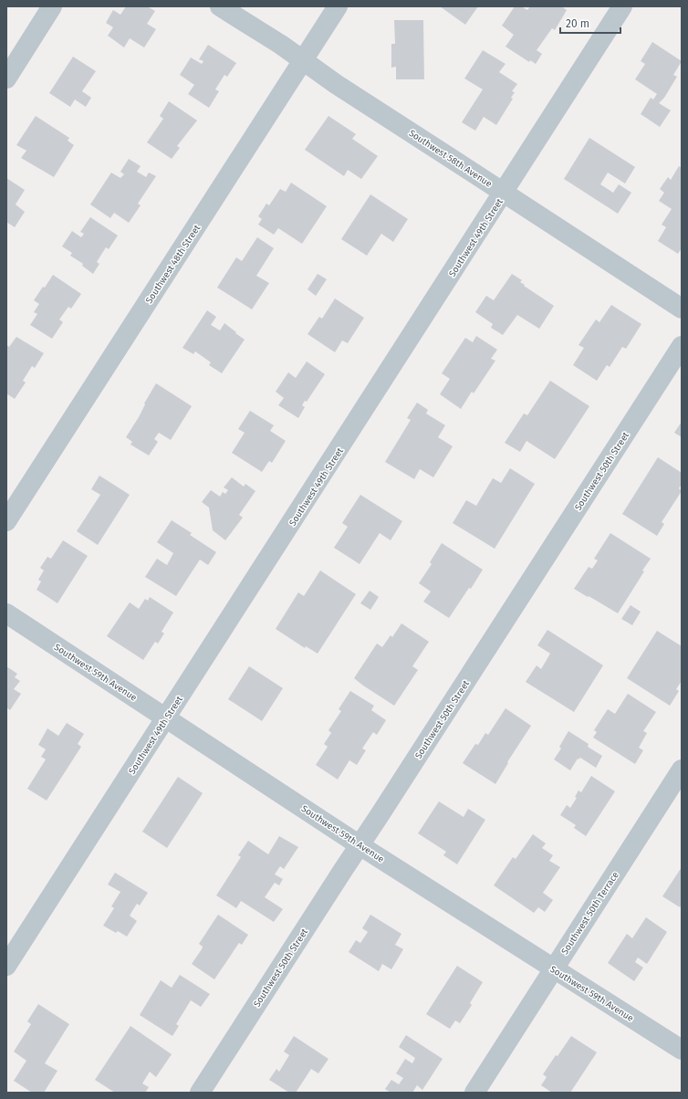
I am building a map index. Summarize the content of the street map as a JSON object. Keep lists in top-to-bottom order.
{
  "streets": {
    "street": [
      "Southwest 58th Avenue",
      "Southwest 49th Street",
      "Southwest 48th Street",
      "Southwest 50th Street",
      "Southwest 59th Avenue",
      "Southwest 50th Terrace"
    ]
  },
  "crossings": [
    ["Southwest 58th Avenue", "Southwest 49th Street"],
    ["Southwest 58th Avenue", "Southwest 48th Street"],
    ["Southwest 49th Street", "Southwest 59th Avenue"],
    ["Southwest 50th Street", "Southwest 59th Avenue"],
    ["Southwest 59th Avenue", "Southwest 50th Terrace"]
  ],
  "scale_bar": "20 m"
}
